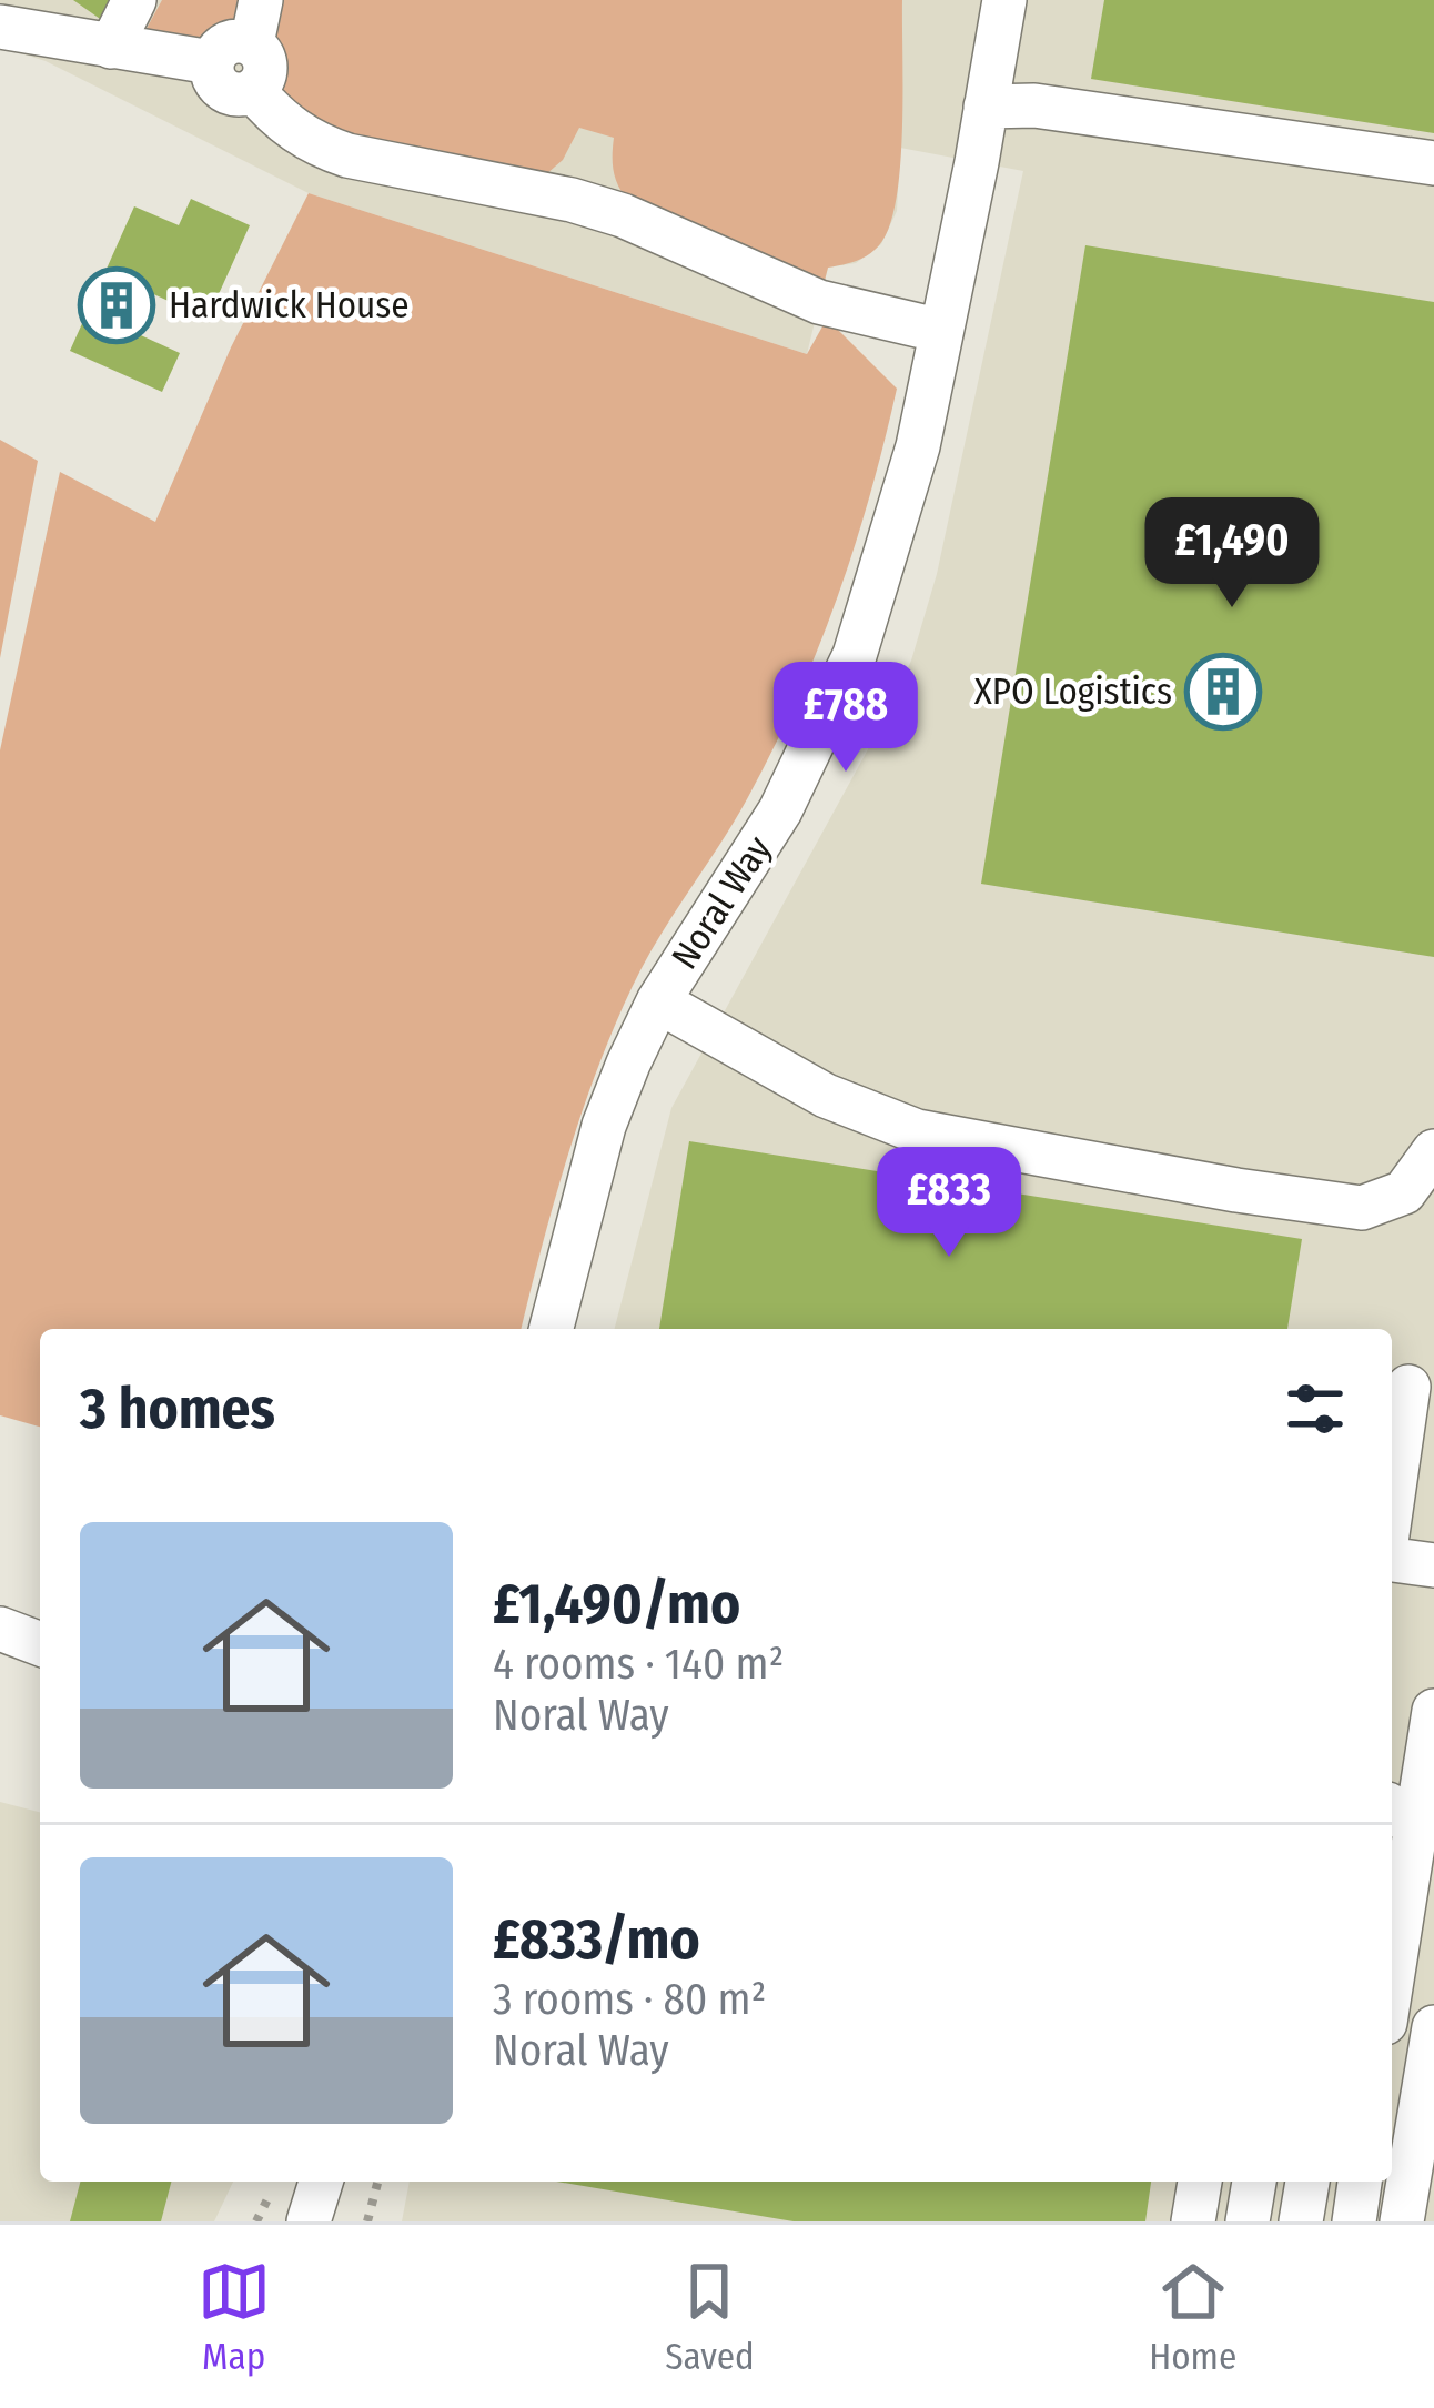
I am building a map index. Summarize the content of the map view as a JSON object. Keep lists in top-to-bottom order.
{
  "streets": {
    "street": ["Noral Way"]
  },
  "places": {
    "building": ["Hardwick House", "XPO Logistics"]
  },
  "page": {
    "price": ["£1,490", "£788", "£833"],
    "heading": "3 homes",
    "list": [
      {
        "name": "£1,490/mo",
        "note": "4 rooms · 140 m² · Noral Way"
      },
      {
        "name": "£833/mo",
        "note": "3 rooms · 80 m² · Noral Way"
      }
    ],
    "tabs": ["Map", "Saved", "Home"]
  }
}
